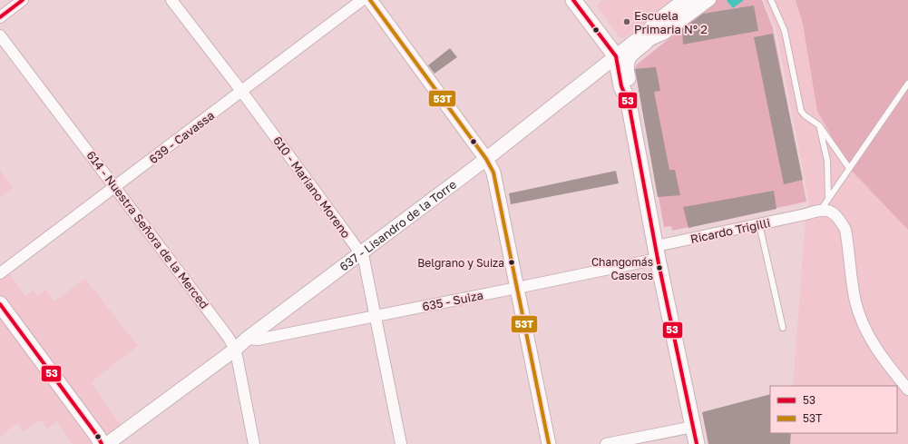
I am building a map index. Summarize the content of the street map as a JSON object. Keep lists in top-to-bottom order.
{
  "streets": {
    "street": [
      "639 - Cavassa",
      "610 - Mariano Moreno",
      "637 - Lisandro de la Torre",
      "614 - Nuestra Señora de la Merced",
      "Ricardo Trigilli",
      "635 - Suiza"
    ]
  },
  "crossings": [
    ["639 - Cavassa", "610 - Mariano Moreno"],
    ["639 - Cavassa", "614 - Nuestra Señora de la Merced"],
    ["610 - Mariano Moreno", "637 - Lisandro de la Torre"],
    ["610 - Mariano Moreno", "635 - Suiza"],
    ["637 - Lisandro de la Torre", "614 - Nuestra Señora de la Merced"],
    ["637 - Lisandro de la Torre", "635 - Suiza"],
    ["Ricardo Trigilli", "635 - Suiza"]
  ],
  "places": ["Escuela Primaria N° 2", "Belgrano y Suiza", "Changomás Caseros"],
  "lines": ["transit line 53", "transit line 53T"],
  "legend": ["53", "53T"]
}
